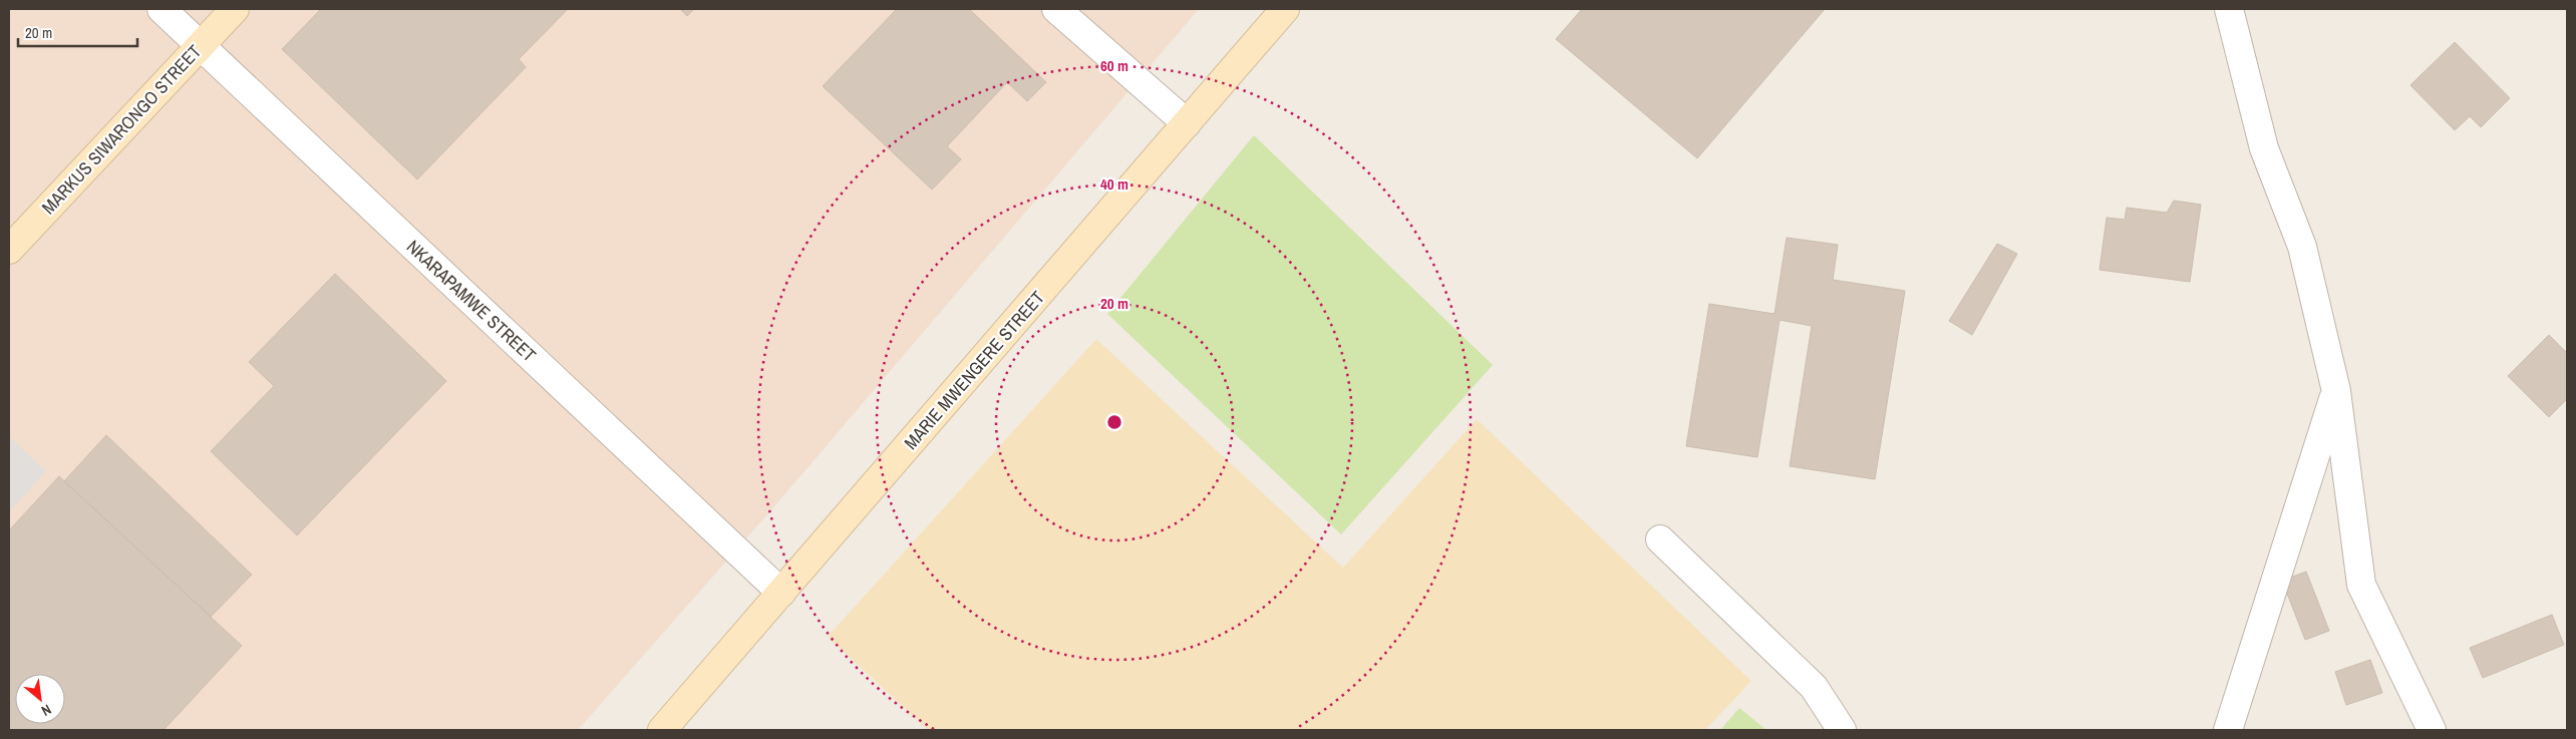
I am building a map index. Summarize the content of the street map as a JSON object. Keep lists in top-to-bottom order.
{
  "streets": {
    "main road": ["MARKUS SIWARONGO STREET", "MARIE MWENGERE STREET"],
    "street": ["NKARAPAMWE STREET"]
  },
  "crossings": [
    ["MARKUS SIWARONGO STREET", "NKARAPAMWE STREET"],
    ["NKARAPAMWE STREET", "MARIE MWENGERE STREET"]
  ],
  "scale_bar": "20 m",
  "north": "bottom right",
  "rings": ["60 m", "40 m", "20 m"]
}
